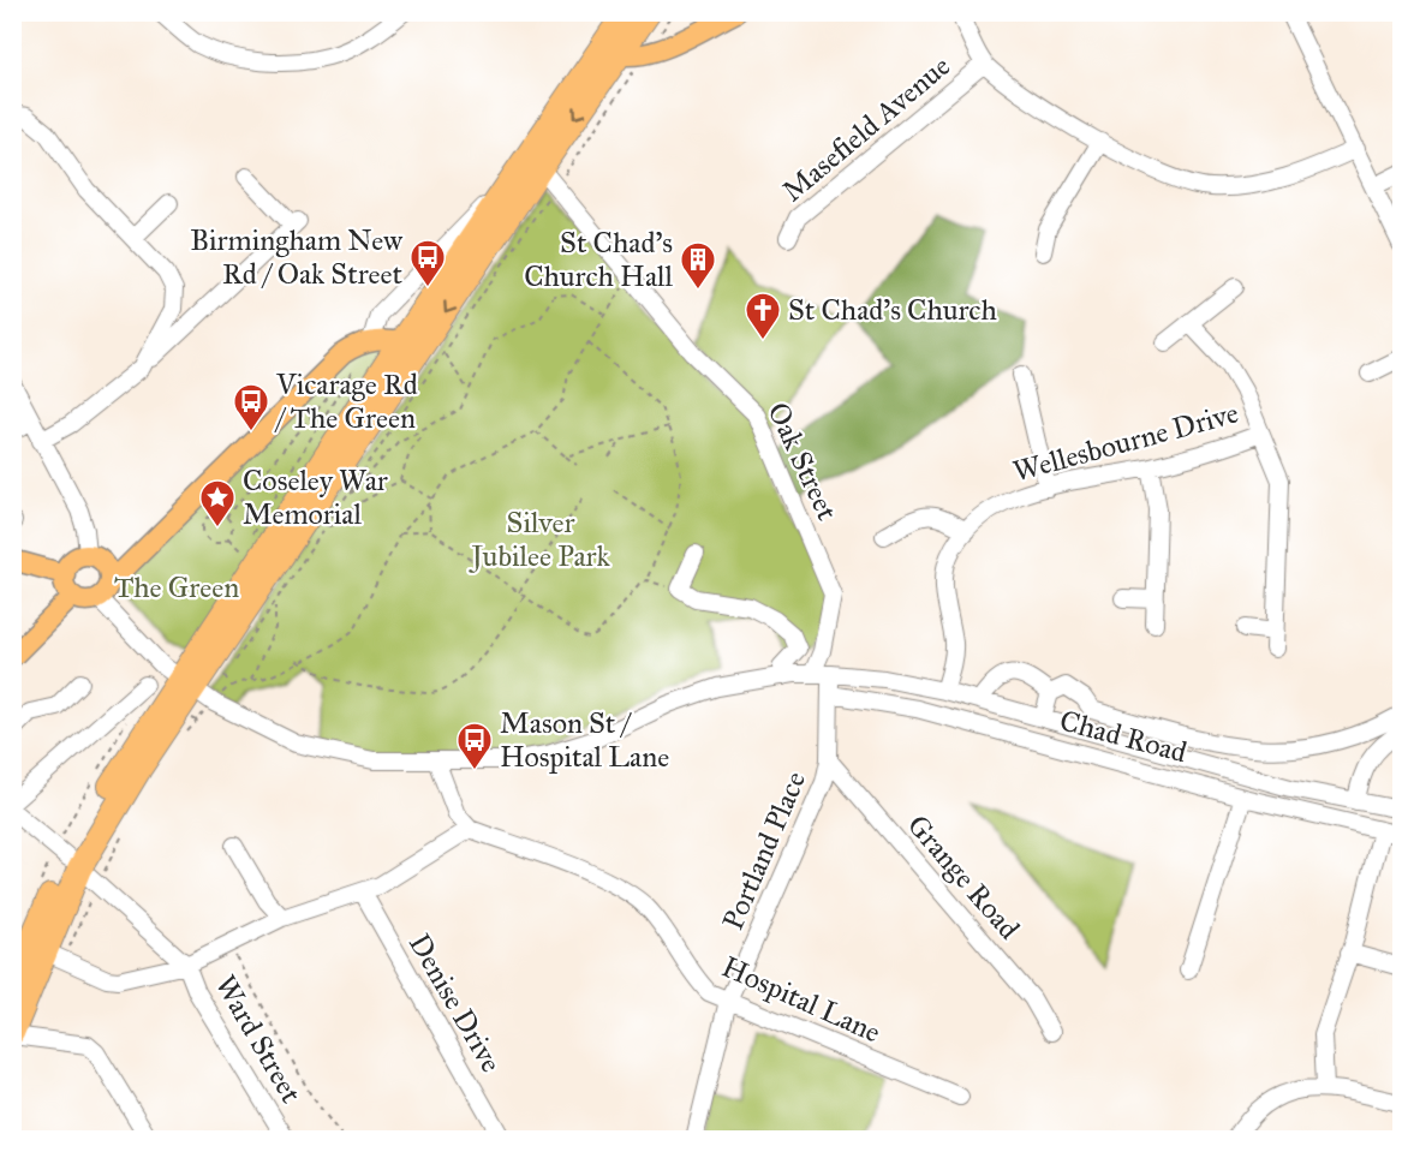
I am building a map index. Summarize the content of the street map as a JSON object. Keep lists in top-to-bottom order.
{
  "streets": {
    "street": [
      "Masefield Avenue",
      "Wellesbourne Drive",
      "Oak Street",
      "Chad Road",
      "Portland Place",
      "Grange Road",
      "Hospital Lane",
      "Denise Drive",
      "Ward Street"
    ]
  },
  "crossings": [
    ["Wellesbourne Drive", "Chad Road"],
    ["Oak Street", "Chad Road"],
    ["Chad Road", "Portland Place"],
    ["Portland Place", "Grange Road"],
    ["Portland Place", "Hospital Lane"]
  ],
  "parks": ["Silver Jubilee Park", "The Green"],
  "places": {
    "bus stop": ["Birmingham New Rd / Oak Street", "Vicarage Rd / The Green", "Mason St / Hospital Lane"],
    "building": ["St Chad's Church Hall"],
    "church": ["St Chad's Church"],
    "place": ["Coseley War Memorial"]
  }
}
